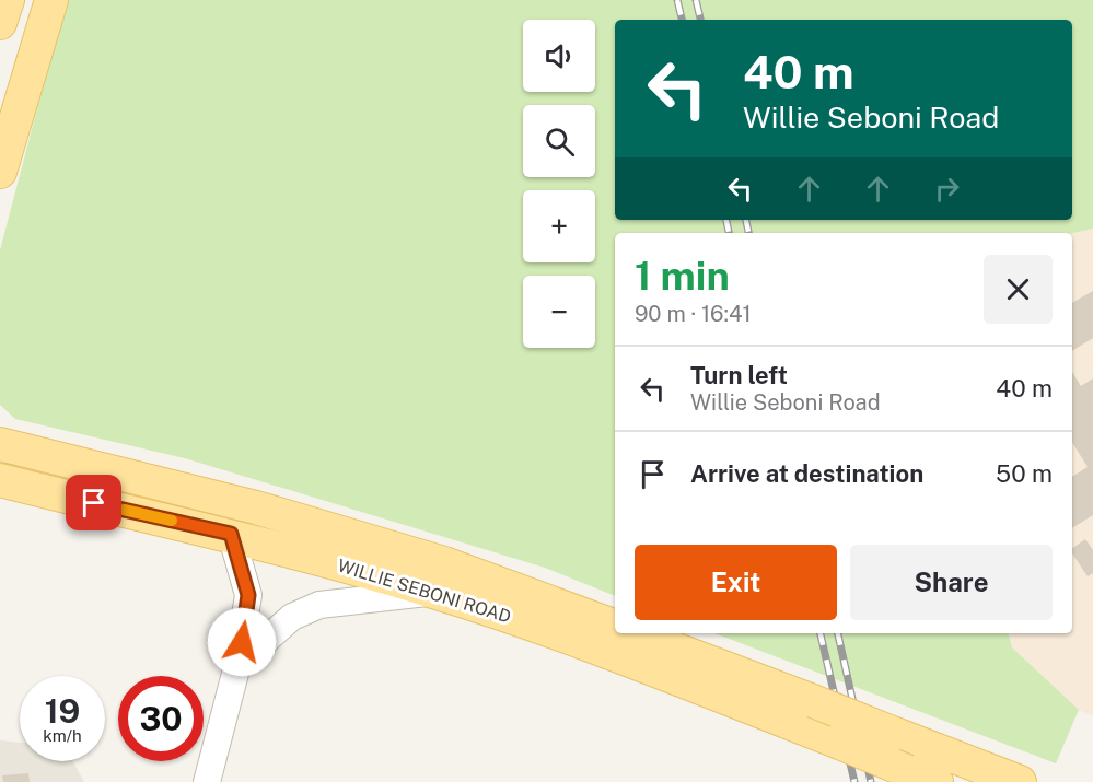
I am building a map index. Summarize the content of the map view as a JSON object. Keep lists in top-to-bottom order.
{
  "streets": {
    "main road": ["WILLIE SEBONI ROAD"]
  },
  "page": {
    "map_buttons": ["+", "−"],
    "turn": ["40 m", "Willie Seboni Road"],
    "heading": ["1 min", "90 m · 16:41"],
    "list": [
      {
        "name": "Turn left",
        "note": "Willie Seboni Road",
        "value": "40 m"
      },
      {
        "name": "Arrive at destination",
        "value": "50 m"
      }
    ],
    "buttons": ["Exit", "Share"],
    "speed": "19 km/h",
    "limit": "30"
  }
}
